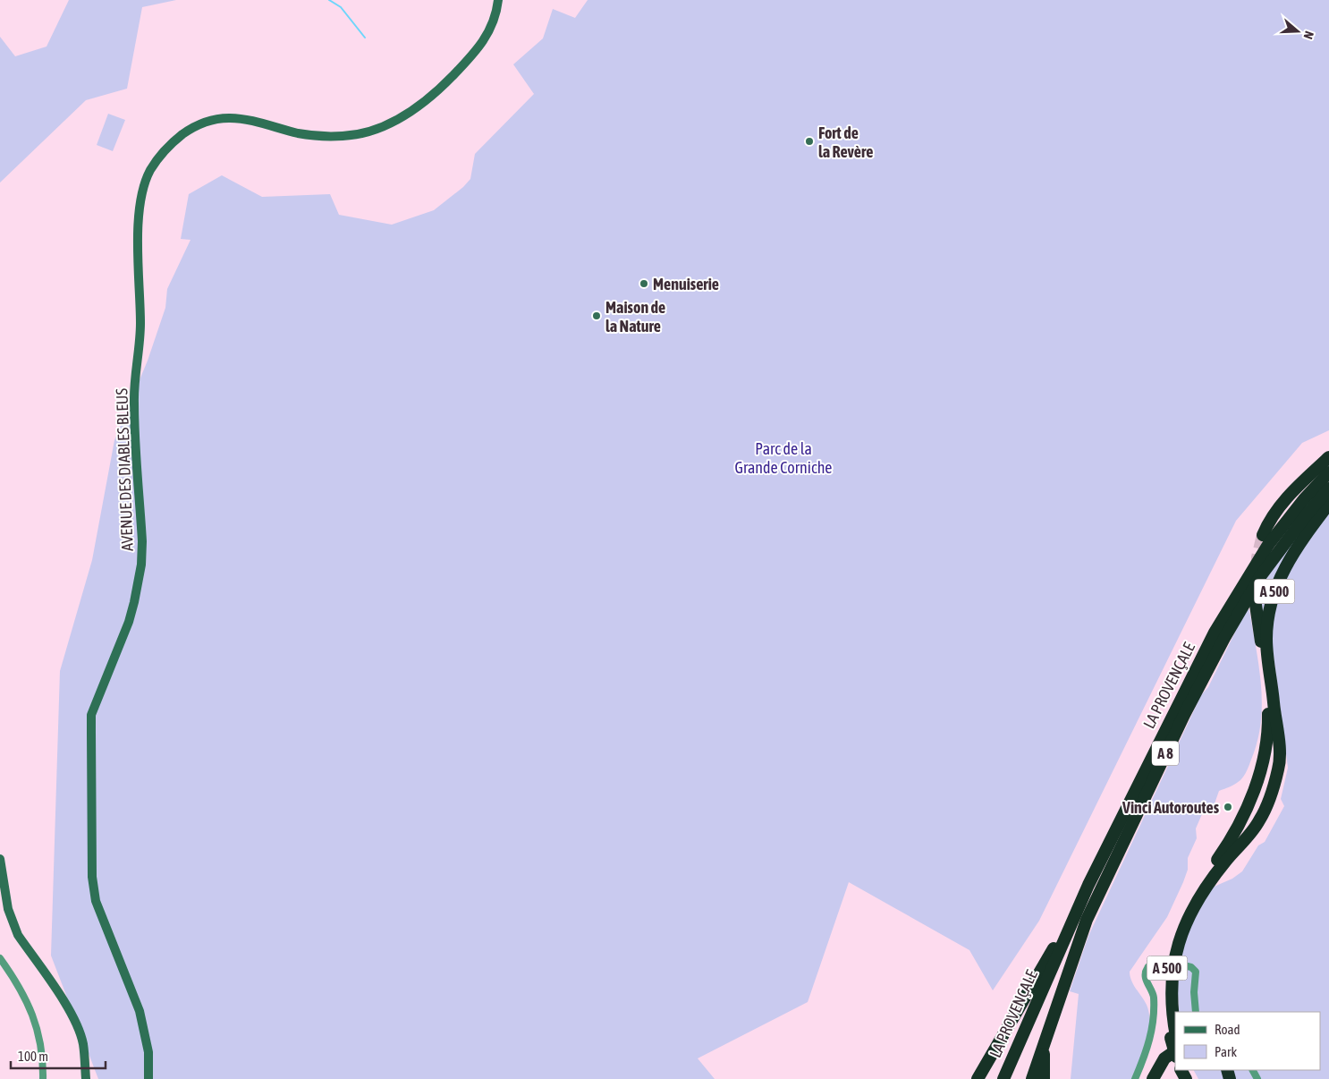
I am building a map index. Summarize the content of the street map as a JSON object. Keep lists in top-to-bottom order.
{
  "streets": {
    "highway": ["A 500", "LA PROVENÇALE", "A 8"],
    "main road": ["AVENUE DES DIABLES BLEUS"]
  },
  "parks": ["Parc de la Grande Corniche"],
  "places": [
    "Fort de la Revère",
    "Menuiserie",
    "Maison de la Nature",
    "Vinci Autoroutes"
  ],
  "legend": ["Road", "Park"],
  "scale_bar": "100 m",
  "north": "right"
}
